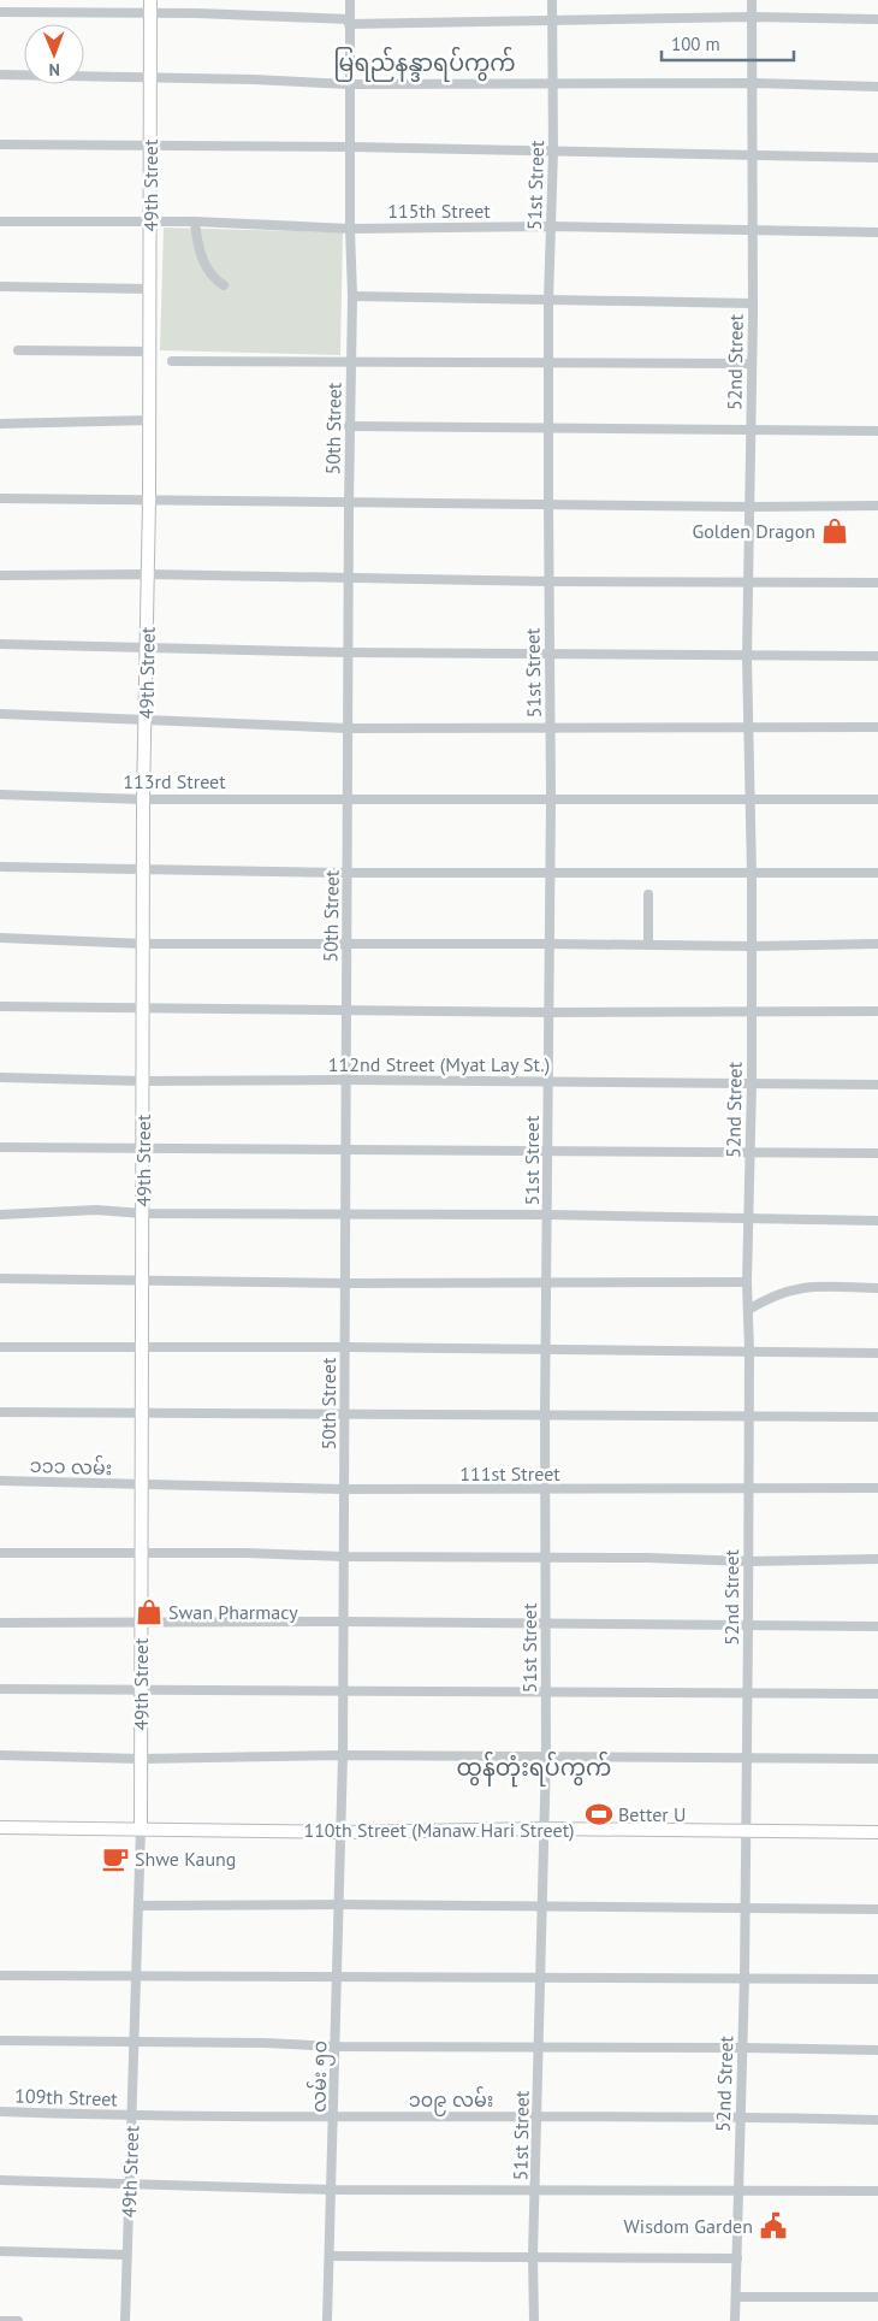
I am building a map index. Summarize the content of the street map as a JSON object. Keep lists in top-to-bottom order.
{
  "streets": {
    "main road": ["49th Street", "110th Street (Manaw Hari Street)"],
    "street": [
      "51st Street",
      "115th Street",
      "52nd Street",
      "50th Street",
      "113rd Street",
      "112nd Street (Myat Lay St.)",
      "၁၁၁ လမ်း",
      "111st Street",
      "လမ်း ၅၀",
      "109th Street",
      "၁၀၉ လမ်း"
    ]
  },
  "crossings": [
    ["49th Street", "115th Street"],
    ["49th Street", "113rd Street"],
    ["49th Street", "112nd Street (Myat Lay St.)"],
    ["49th Street", "၁၁၁ လမ်း"],
    ["49th Street", "111st Street"],
    ["49th Street", "110th Street (Manaw Hari Street)"],
    ["49th Street", "109th Street"],
    ["49th Street", "၁၀၉ လမ်း"],
    ["51st Street", "115th Street"],
    ["51st Street", "113rd Street"],
    ["51st Street", "112nd Street (Myat Lay St.)"],
    ["51st Street", "111st Street"],
    ["51st Street", "110th Street (Manaw Hari Street)"],
    ["51st Street", "၁၀၉ လမ်း"],
    ["115th Street", "52nd Street"],
    ["115th Street", "50th Street"],
    ["52nd Street", "113rd Street"],
    ["52nd Street", "112nd Street (Myat Lay St.)"],
    ["52nd Street", "111st Street"],
    ["52nd Street", "110th Street (Manaw Hari Street)"],
    ["52nd Street", "၁၀၉ လမ်း"],
    ["50th Street", "113rd Street"],
    ["50th Street", "112nd Street (Myat Lay St.)"],
    ["50th Street", "111st Street"],
    ["50th Street", "110th Street (Manaw Hari Street)"],
    ["50th Street", "လမ်း ၅၀"],
    ["၁၁၁ လမ်း", "111st Street"],
    ["110th Street (Manaw Hari Street)", "လမ်း ၅၀"],
    ["လမ်း ၅၀", "၁၀၉ လမ်း"],
    ["109th Street", "၁၀၉ လမ်း"]
  ],
  "districts": ["မြရည်နန္ဒာရပ်ကွက်", "ထွန်တုံးရပ်ကွက်"],
  "places": {
    "shop": ["Golden Dragon", "Swan Pharmacy"],
    "sports": ["Better U"],
    "cafe": ["Shwe Kaung"],
    "public building": ["Wisdom Garden"]
  },
  "scale_bar": "100 m",
  "north": "bottom"
}
